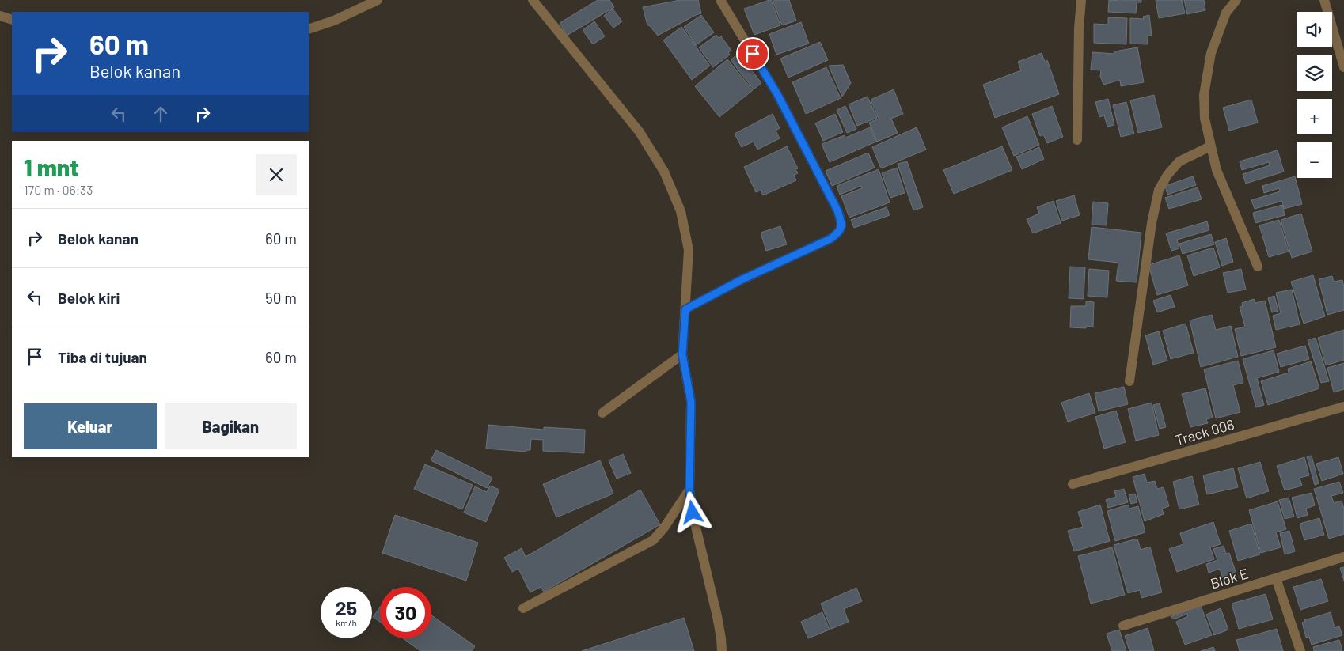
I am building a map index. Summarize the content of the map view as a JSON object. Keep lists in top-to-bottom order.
{
  "streets": {
    "street": ["Track 008", "Blok E"]
  },
  "page": {
    "map_buttons": ["+", "−"],
    "turn": ["60 m", "Belok kanan"],
    "heading": ["1 mnt", "170 m · 06:33"],
    "list": [
      {
        "name": "Belok kanan",
        "value": "60 m"
      },
      {
        "name": "Belok kiri",
        "value": "50 m"
      },
      {
        "name": "Tiba di tujuan",
        "value": "60 m"
      }
    ],
    "buttons": ["Keluar", "Bagikan"],
    "speed": "25 km/h",
    "limit": "30"
  }
}
